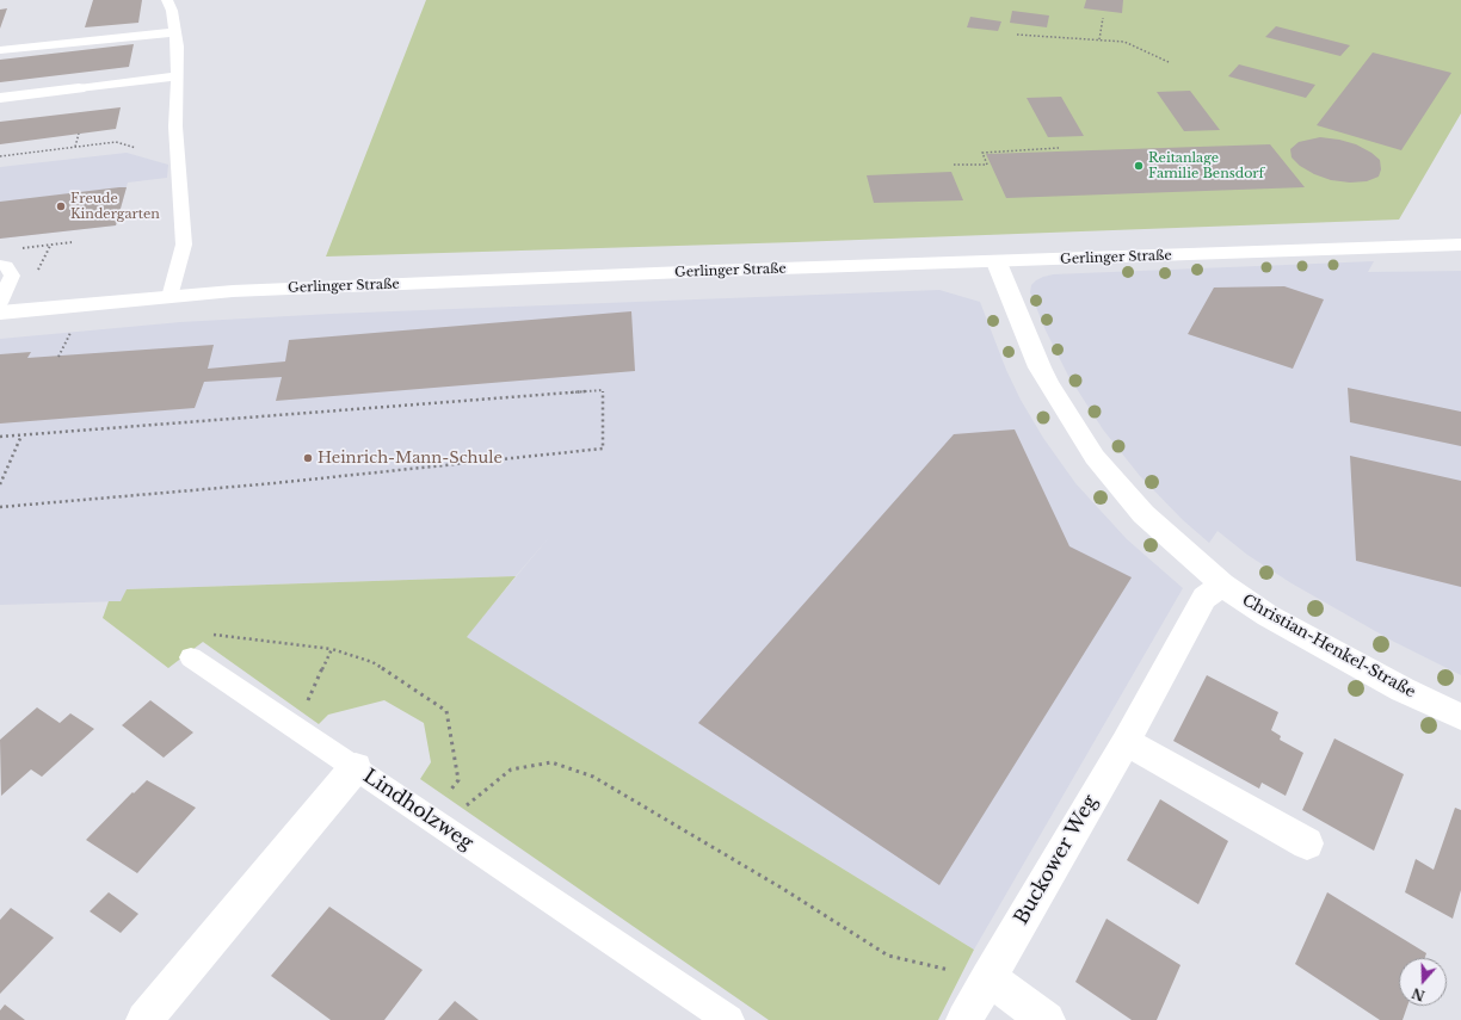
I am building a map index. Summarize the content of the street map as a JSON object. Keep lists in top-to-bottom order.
{
  "streets": {
    "street": [
      "Gerlinger Straße",
      "Christian-Henkel-Straße",
      "Lindholzweg",
      "Buckower Weg"
    ]
  },
  "crossings": [
    ["Gerlinger Straße", "Christian-Henkel-Straße"],
    ["Christian-Henkel-Straße", "Buckower Weg"]
  ],
  "places": ["Reitanlage Familie Bensdorf", "Freude Kindergarten", "Heinrich-Mann-Schule"],
  "north": "bottom"
}
